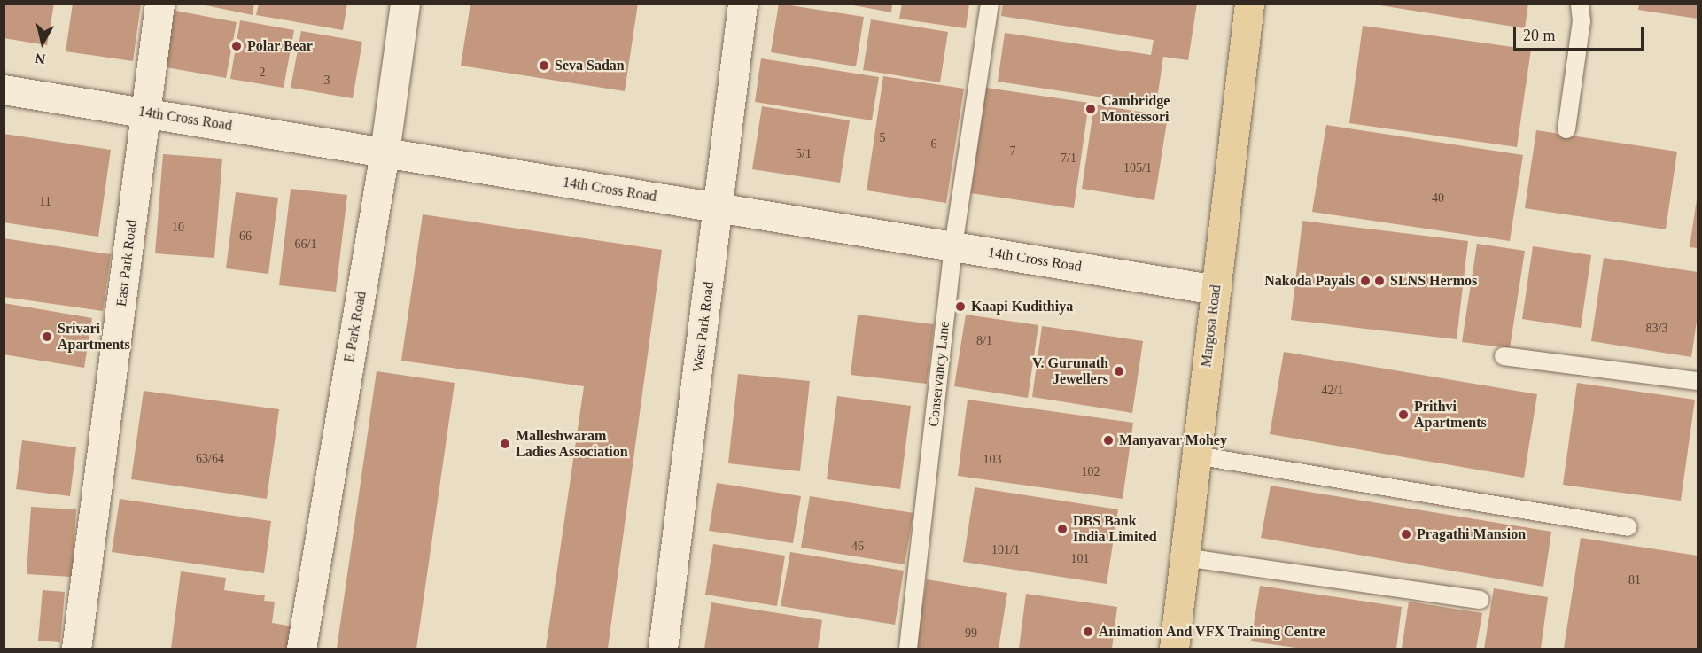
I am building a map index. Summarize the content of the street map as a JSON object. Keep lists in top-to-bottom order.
{
  "streets": {
    "main road": ["Margosa Road"],
    "street": [
      "14th Cross Road",
      "East Park Road",
      "E Park Road",
      "West Park Road"
    ],
    "lane": ["Conservancy Lane"]
  },
  "crossings": [
    ["14th Cross Road", "East Park Road"],
    ["14th Cross Road", "Margosa Road"],
    ["14th Cross Road", "E Park Road"],
    ["14th Cross Road", "West Park Road"],
    ["14th Cross Road", "Conservancy Lane"]
  ],
  "places": [
    "Polar Bear",
    "Seva Sadan",
    "Cambridge Montessori",
    "Nakoda Payals",
    "SLNS Hermos",
    "Kaapi Kudithiya",
    "Srivari Apartments",
    "V. Gurunath Jewellers",
    "Prithvi Apartments",
    "Manyavar Mohey",
    "Malleshwaram Ladies Association",
    "DBS Bank India Limited",
    "Pragathi Mansion",
    "Animation And VFX Training Centre"
  ],
  "house_numbers": [
    "2",
    "3",
    "5",
    "6",
    "7",
    "5/1",
    "7/1",
    "105/1",
    "40",
    "11",
    "10",
    "66",
    "66/1",
    "83/3",
    "8/1",
    "42/1",
    "63/64",
    "103",
    "102",
    "46",
    "101/1",
    "101",
    "81",
    "99"
  ],
  "scale_bar": "20 m",
  "north": "bottom"
}
